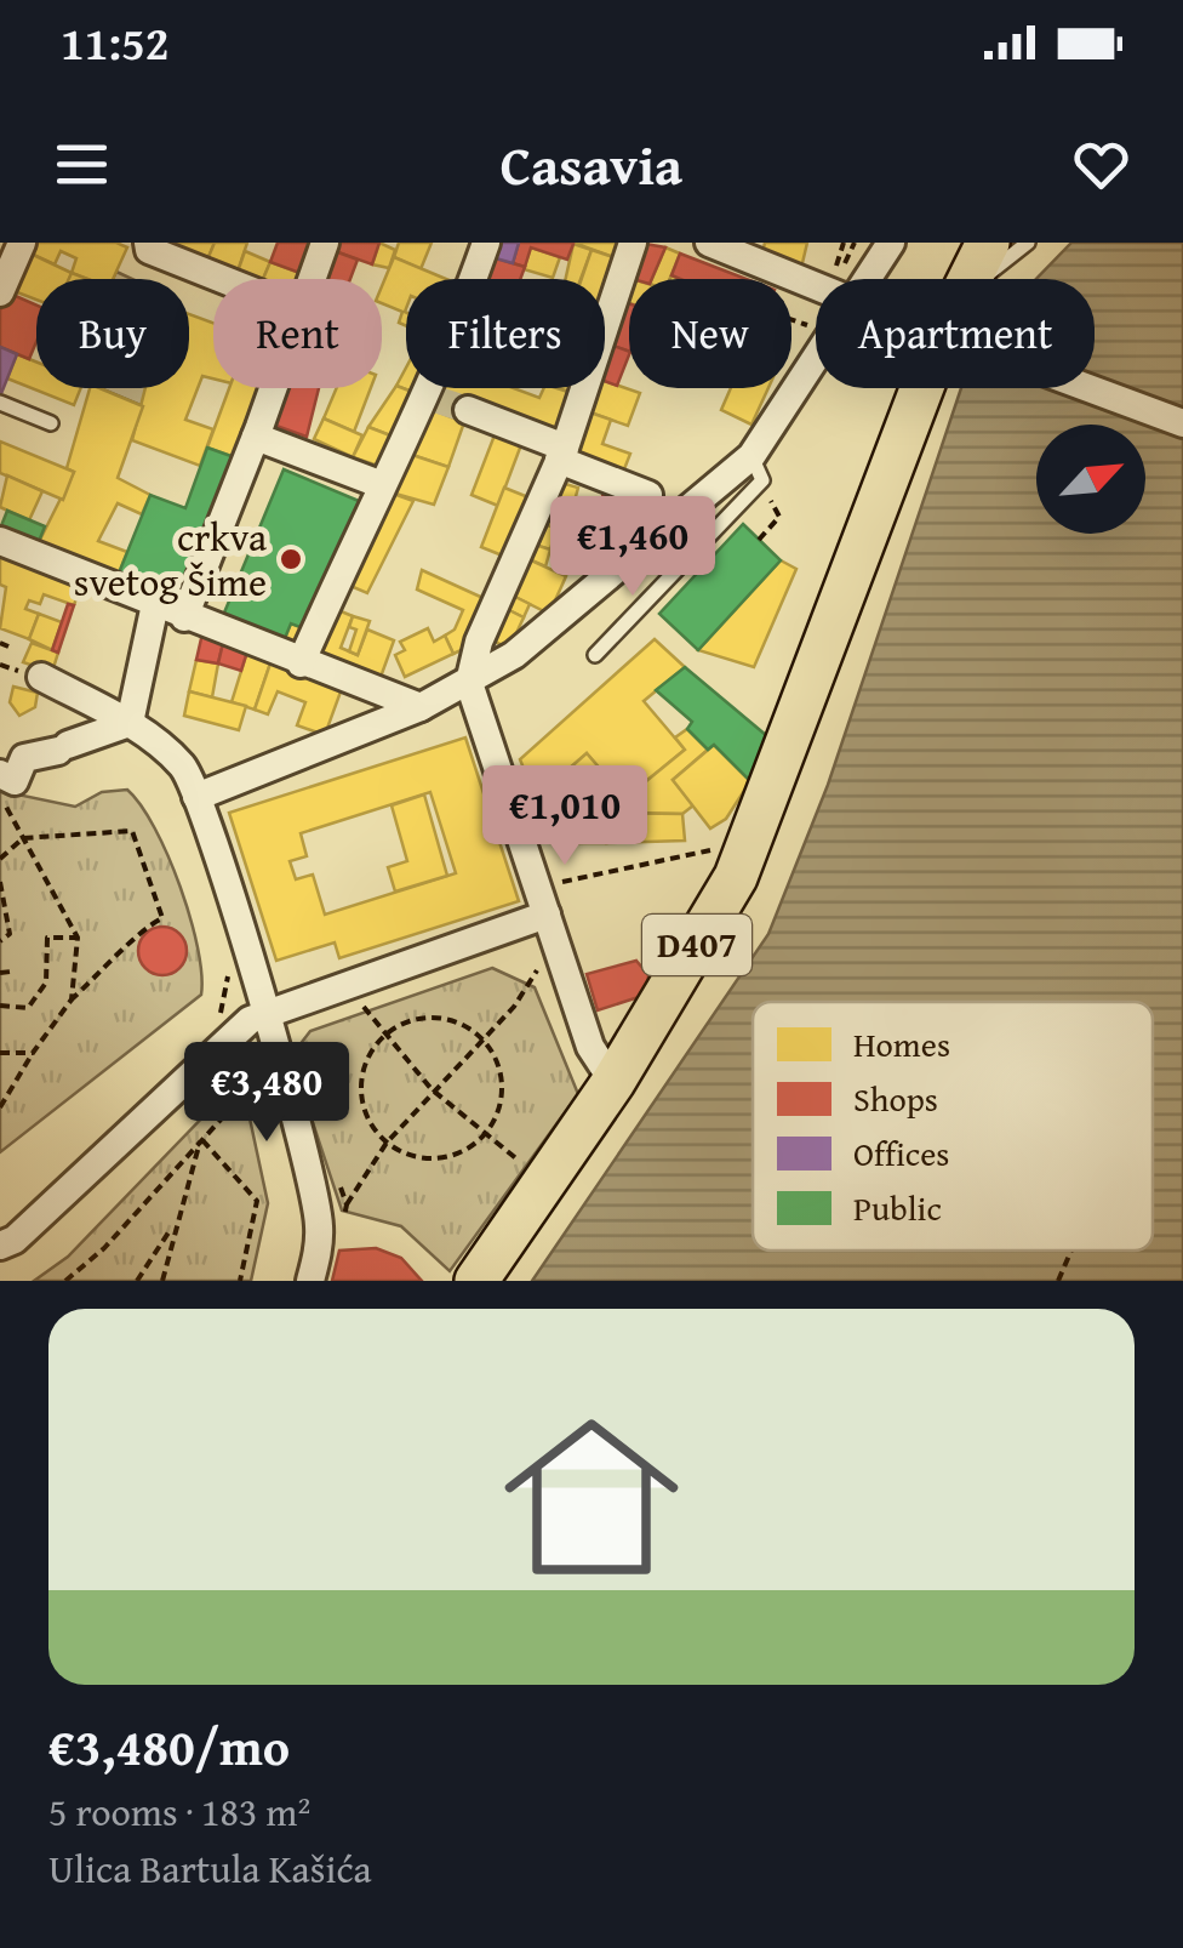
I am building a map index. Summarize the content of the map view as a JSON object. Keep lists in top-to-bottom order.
{
  "streets": {
    "main road": ["D407"]
  },
  "places": ["crkva svetog Šime"],
  "legend": [
    "Homes",
    "Shops",
    "Offices",
    "Public"
  ],
  "north": "top right",
  "page": {
    "status": "11:52",
    "header": "Casavia",
    "chip": [
      "Buy",
      "Rent",
      "Filters",
      "New",
      "Apartment"
    ],
    "price": ["€1,460", "€1,010", "€3,480"],
    "list": [
      {
        "name": "€3,480/mo",
        "note": "5 rooms · 183 m² · Ulica Bartula Kašića"
      }
    ]
  }
}
